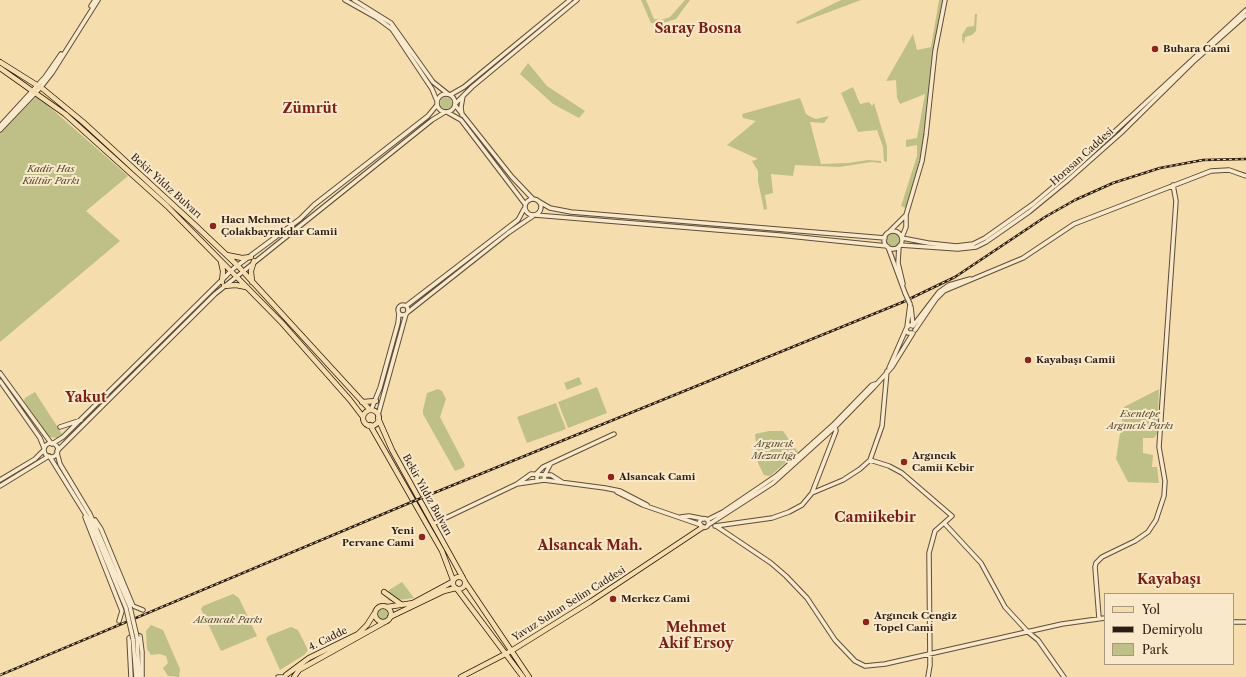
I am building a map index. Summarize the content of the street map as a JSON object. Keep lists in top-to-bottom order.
{
  "streets": {
    "main road": ["Bekir Yıldız Bulvarı", "Yavuz Sultan Selim Caddesi", "4. Cadde"],
    "street": ["Horasan Caddesi"]
  },
  "crossings": [
    ["Bekir Yıldız Bulvarı", "Yavuz Sultan Selim Caddesi"]
  ],
  "districts": [
    "Saray Bosna",
    "Zümrüt",
    "Yakut",
    "Camiikebir",
    "Alsancak Mah.",
    "Kayabaşı",
    "Mehmet Akif Ersoy"
  ],
  "parks": [
    "Kadir Has Kültür Parkı",
    "Esentepe Argıncık Parkı",
    "Argıncık Mezarlığı",
    "Alsancak Parkı"
  ],
  "places": [
    "Buhara Cami",
    "Hacı Mehmet Çolakbayrakdar Camii",
    "Kayabaşı Camii",
    "Argıncık Camii Kebir",
    "Alsancak Cami",
    "Yeni Pervane Cami",
    "Merkez Cami",
    "Argıncık Cengiz Topel Cami"
  ],
  "legend": ["Yol", "Demiryolu", "Park"]
}
